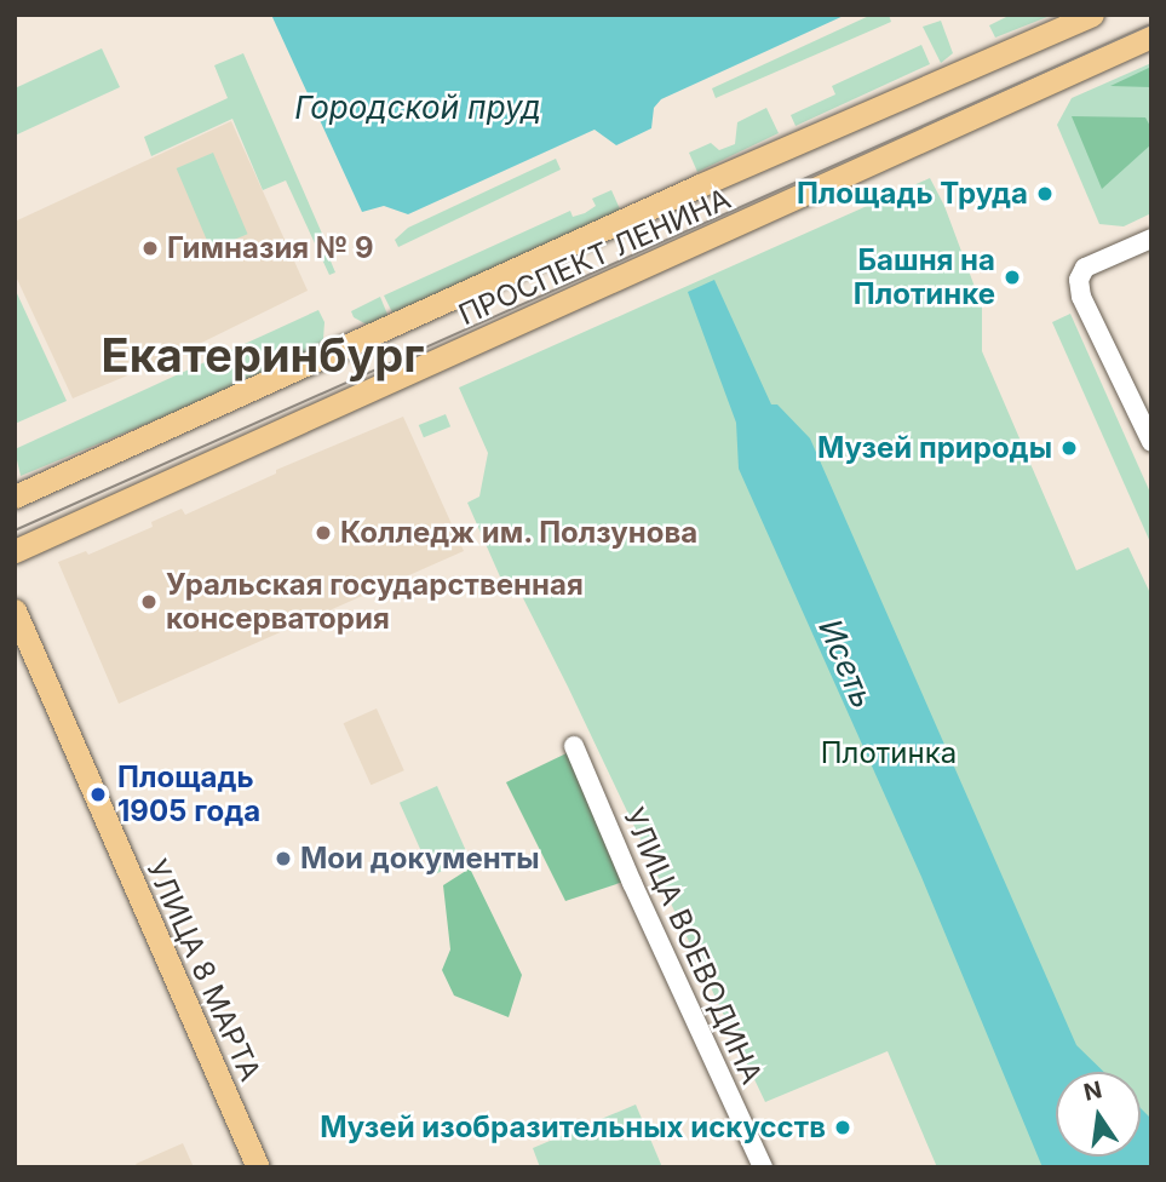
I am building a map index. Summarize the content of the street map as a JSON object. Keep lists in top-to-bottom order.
{
  "streets": {
    "main road": ["ПРОСПЕКТ ЛЕНИНА", "УЛИЦА 8 МАРТА"],
    "street": ["УЛИЦА ВОЕВОДИНА"]
  },
  "districts": ["Екатеринбург"],
  "water": ["Городской пруд", "Исеть"],
  "parks": ["Плотинка"],
  "places": [
    "Площадь Труда",
    "Гимназия № 9",
    "Башня на Плотинке",
    "Музей природы",
    "Колледж им. Ползунова",
    "Уральская государственная консерватория",
    "Площадь 1905 года",
    "Мои документы",
    "Музей изобразительных искусств"
  ],
  "north": "top"
}
